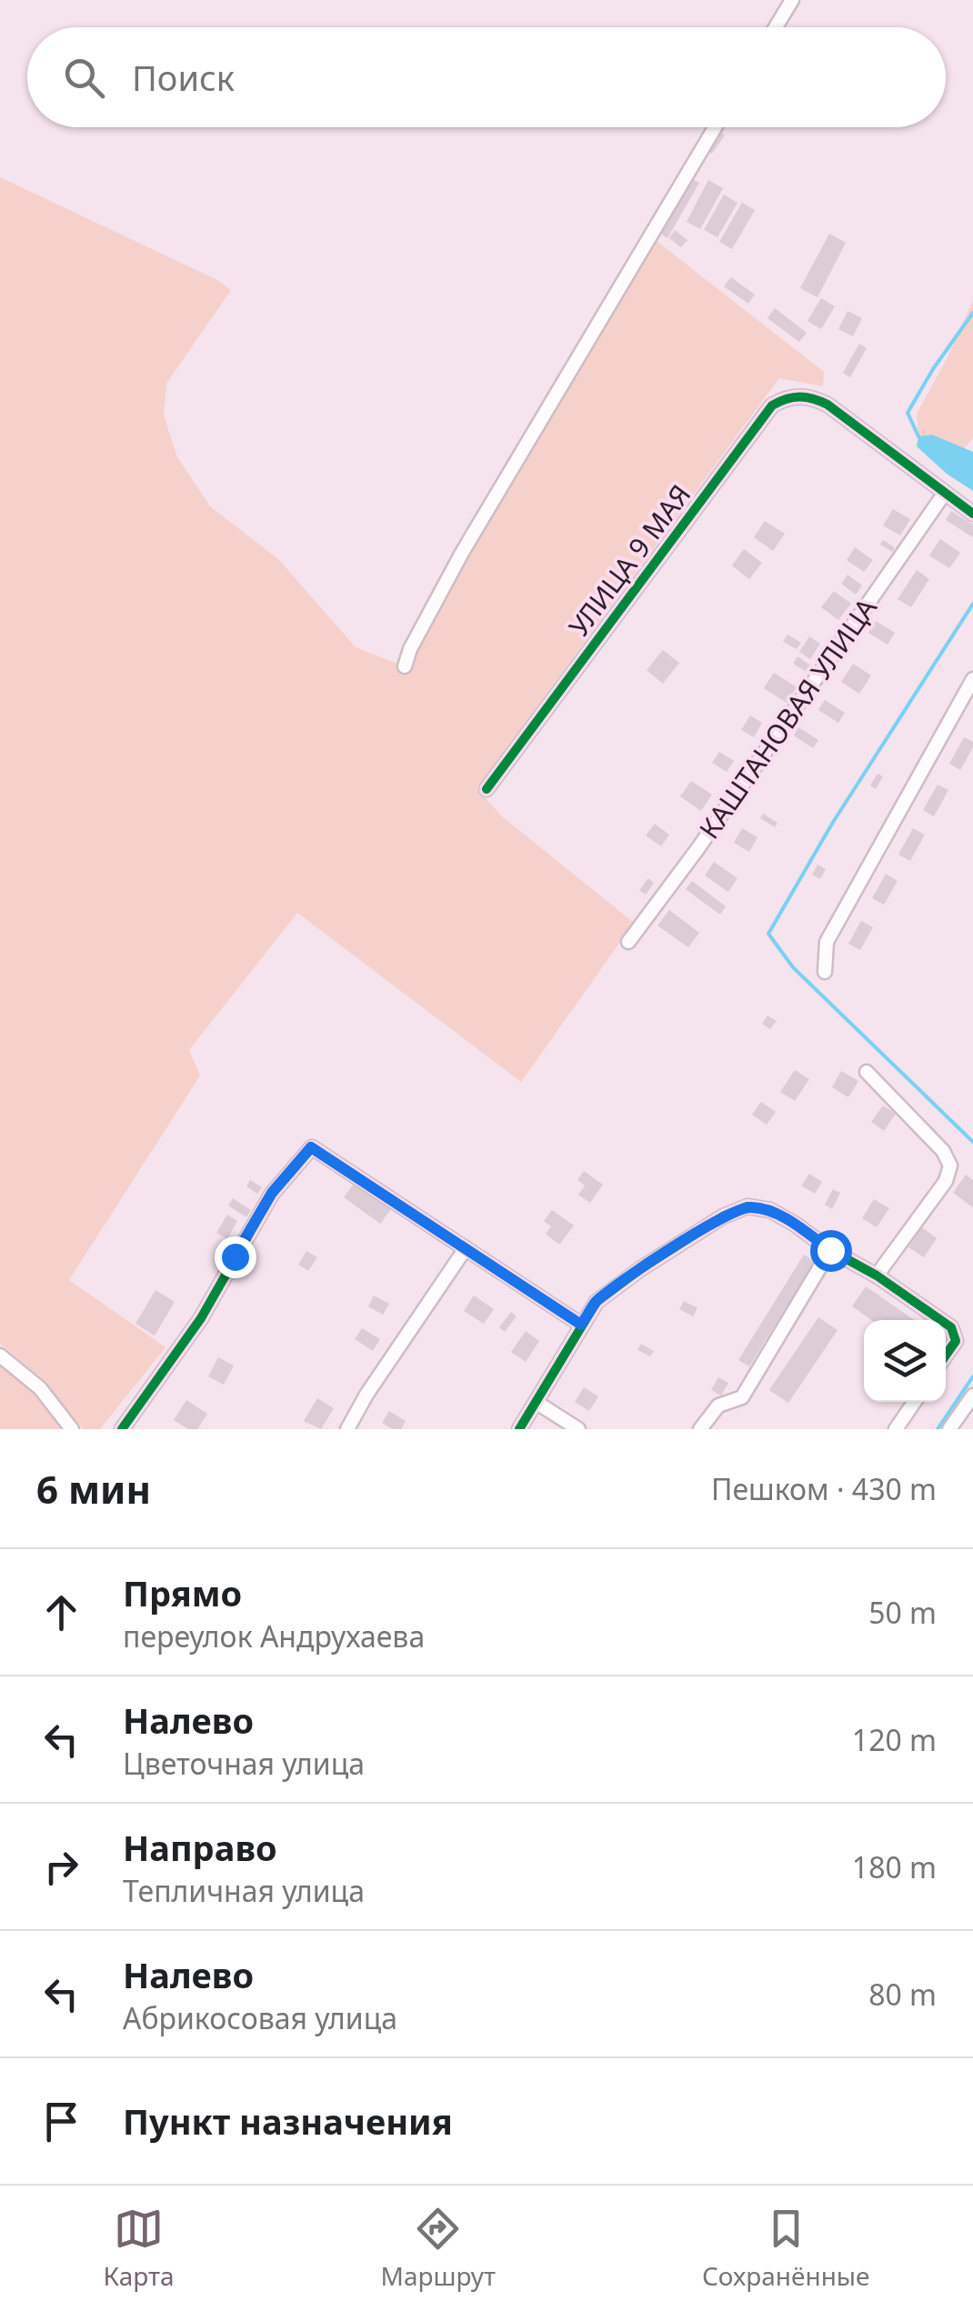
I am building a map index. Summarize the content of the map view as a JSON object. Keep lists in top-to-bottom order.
{
  "streets": {
    "street": ["УЛИЦА 9 МАЯ", "КАШТАНОВАЯ УЛИЦА"]
  },
  "crossings": [
    ["УЛИЦА 9 МАЯ", "КАШТАНОВАЯ УЛИЦА"]
  ],
  "page": {
    "search": "Поиск",
    "heading": ["6 мин", "Пешком · 430 m"],
    "list": [
      ["Прямо", "переулок Андрухаева", "50 m"],
      ["Налево", "Цветочная улица", "120 m"],
      ["Направо", "Тепличная улица", "180 m"],
      ["Налево", "Абрикосовая улица", "80 m"],
      "Пункт назначения"
    ],
    "nav": ["Карта", "Маршрут", "Сохранённые"]
  }
}
